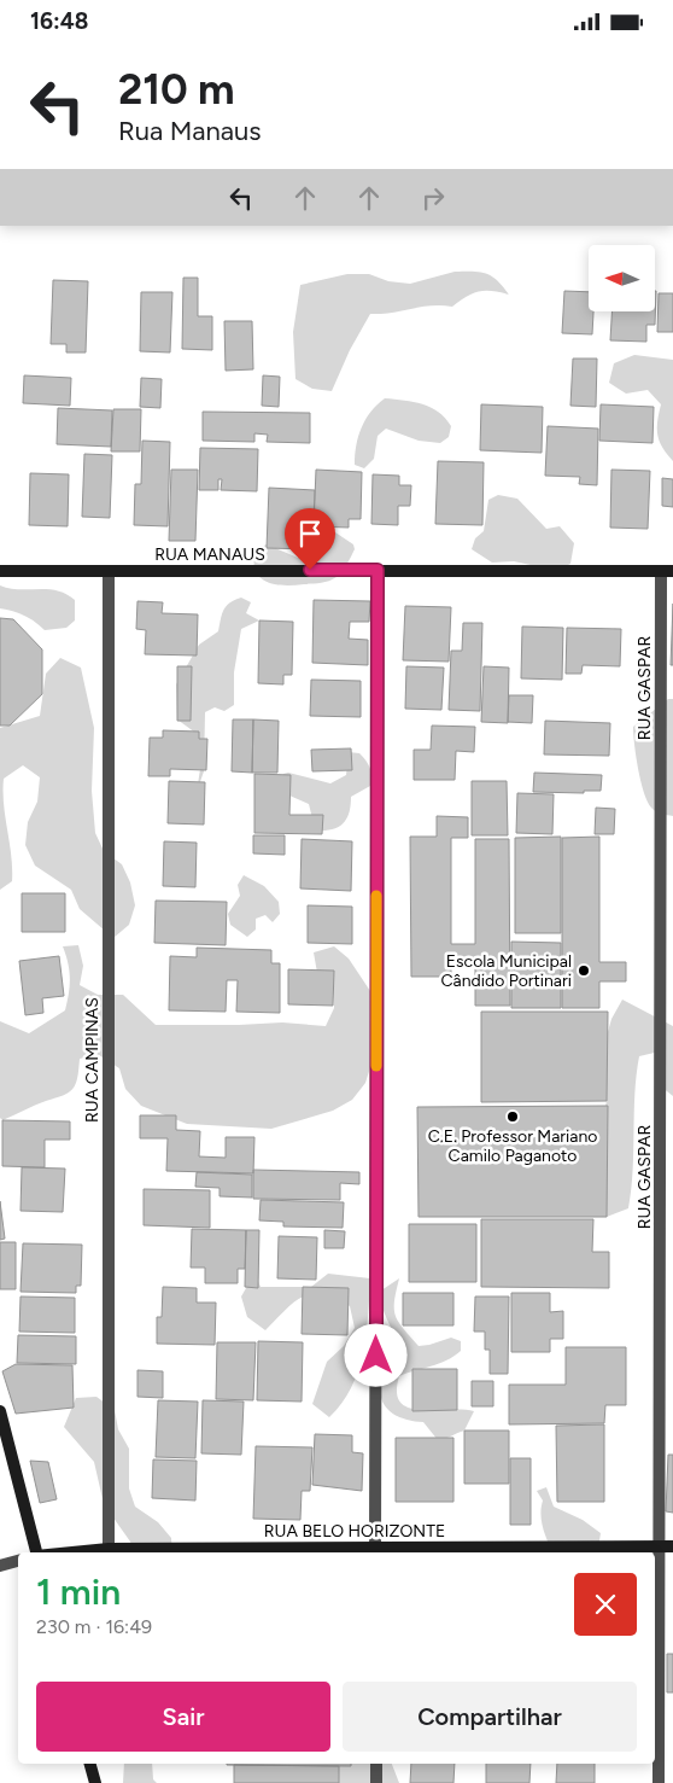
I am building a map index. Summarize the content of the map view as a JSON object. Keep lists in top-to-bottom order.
{
  "streets": {
    "street": [
      "RUA MANAUS",
      "RUA GASPAR",
      "RUA CAMPINAS",
      "RUA BELO HORIZONTE"
    ]
  },
  "crossings": [
    ["RUA MANAUS", "RUA GASPAR"],
    ["RUA MANAUS", "RUA CAMPINAS"],
    ["RUA GASPAR", "RUA BELO HORIZONTE"],
    ["RUA CAMPINAS", "RUA BELO HORIZONTE"]
  ],
  "places": ["Escola Municipal Cândido Portinari", "C.E. Professor Mariano Camilo Paganoto"],
  "north": "left",
  "page": {
    "status": "16:48",
    "turn": ["210 m", "Rua Manaus"],
    "heading": ["1 min", "230 m · 16:49"],
    "buttons": ["Sair", "Compartilhar"]
  }
}
